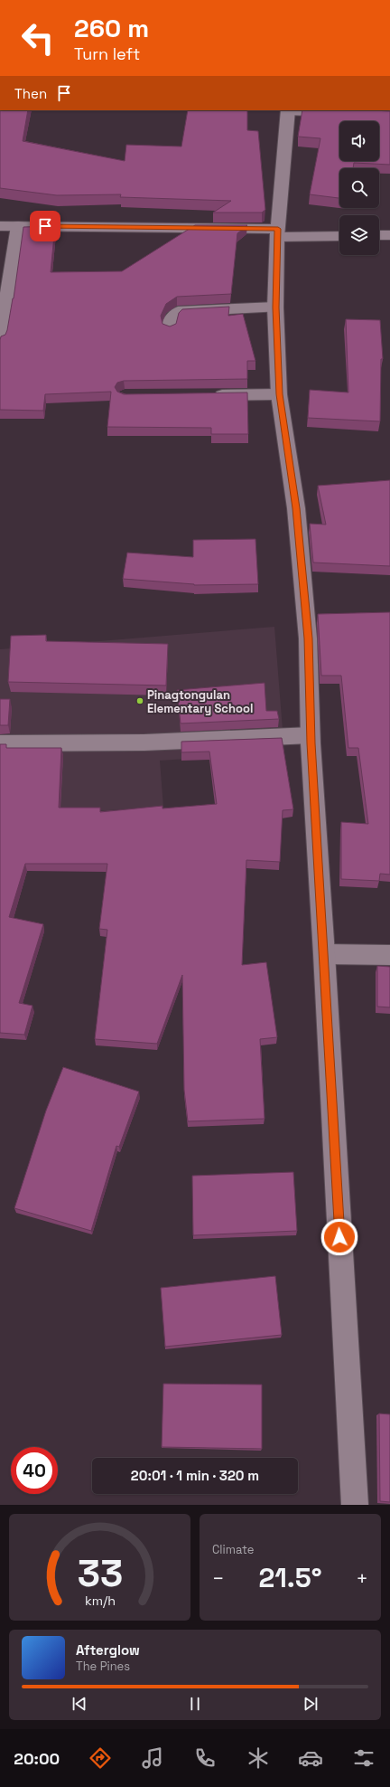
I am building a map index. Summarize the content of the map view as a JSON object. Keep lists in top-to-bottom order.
{
  "places": ["Pinagtongulan Elementary School"],
  "page": {
    "turn": ["260 m", "Turn left"],
    "then": "Then",
    "limit": "40",
    "trip": "20:01 · 1 min · 320 m",
    "tile": "Climate",
    "heat": ["−", "21.5°", "+"],
    "song": ["Afterglow", "The Pines"],
    "tabs": "20:00",
    "gauge": ["33", "km/h"]
  }
}
